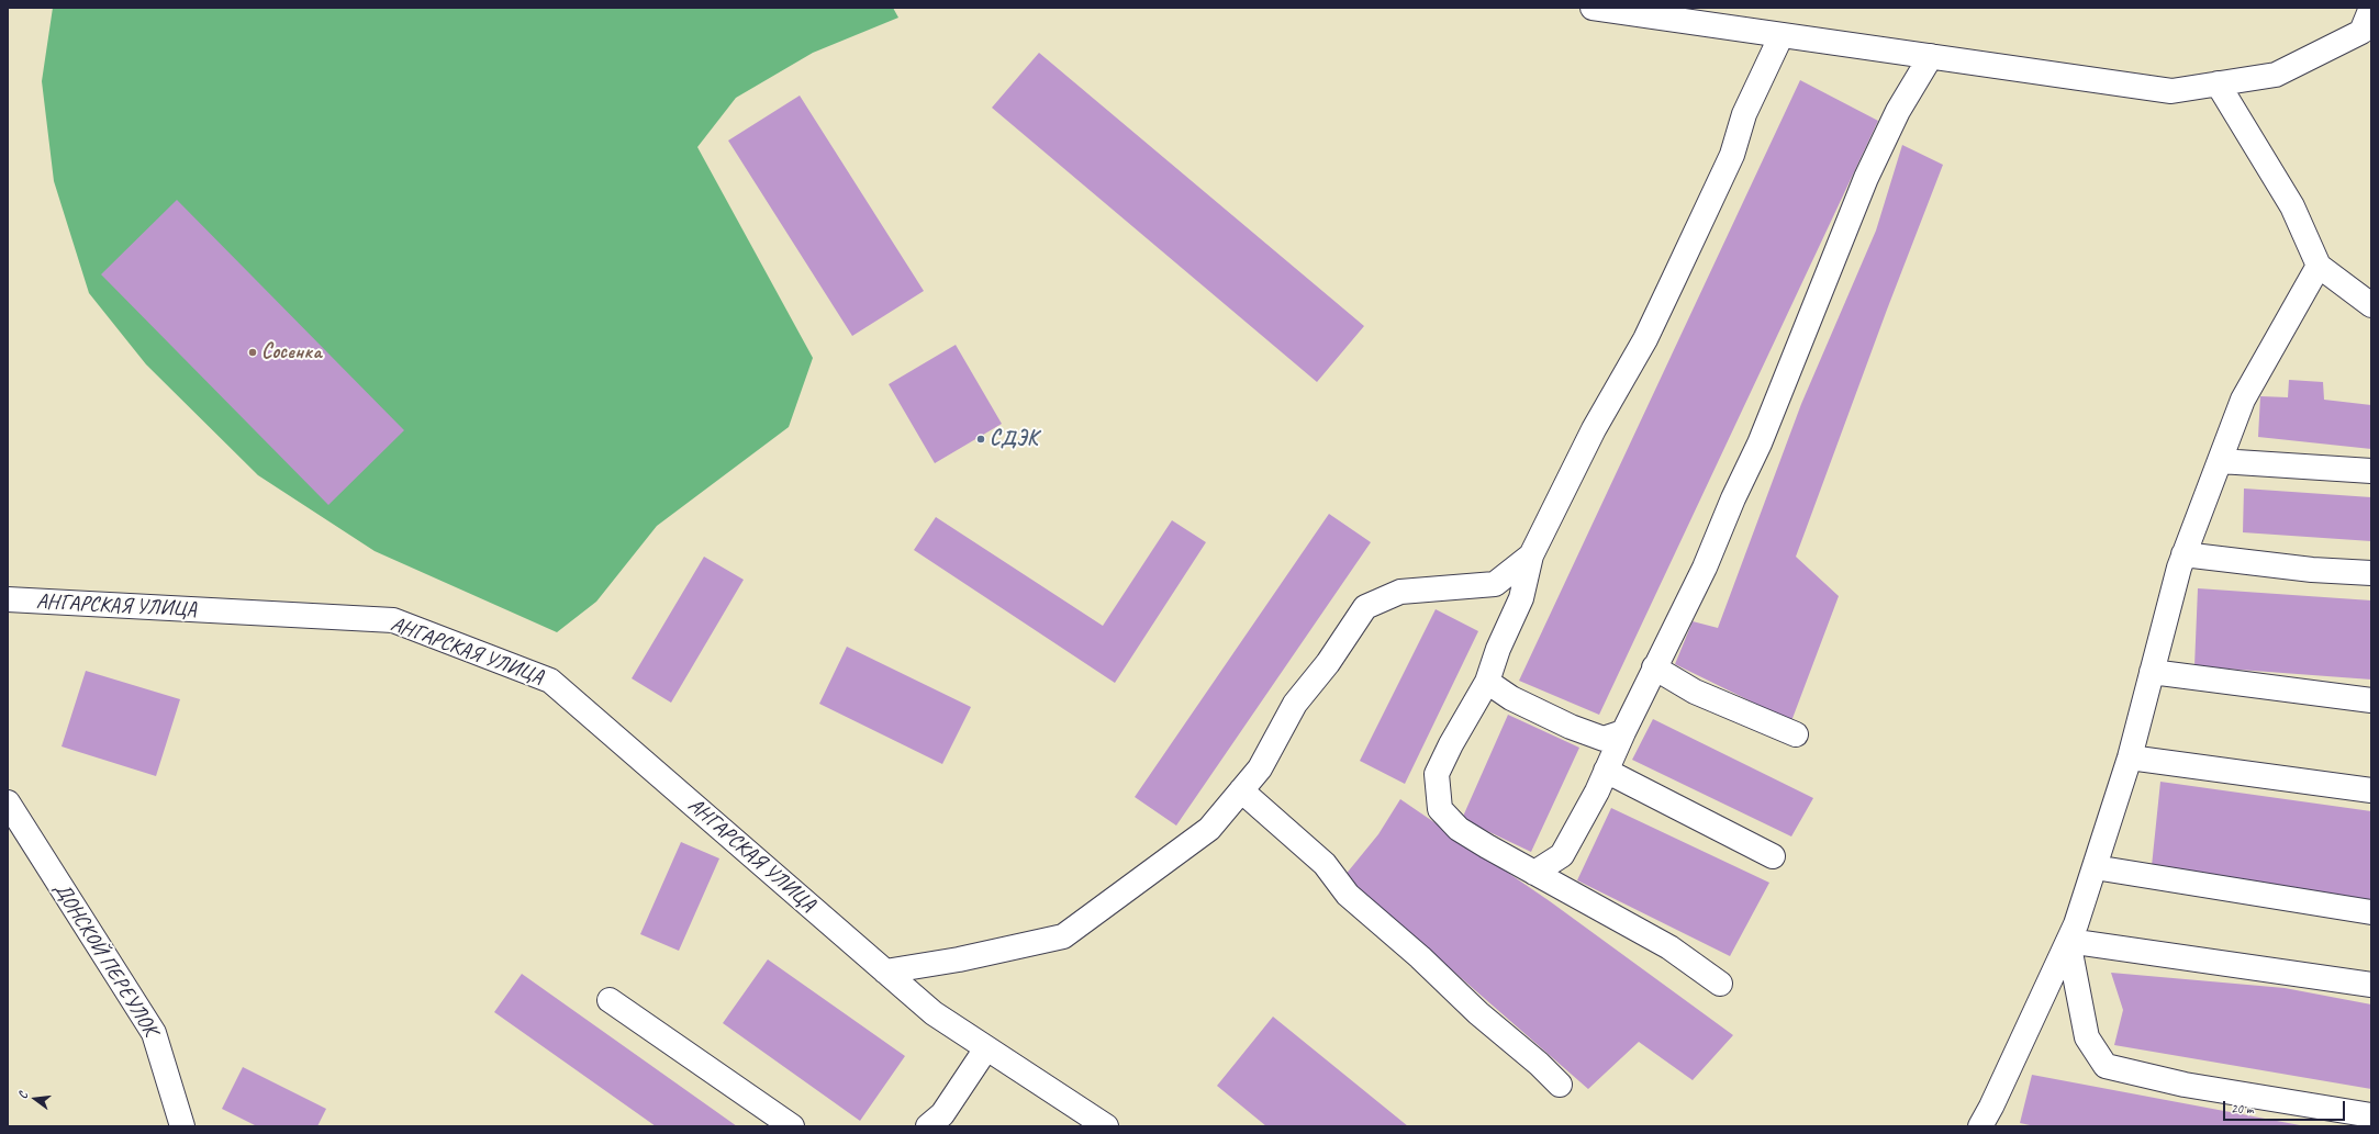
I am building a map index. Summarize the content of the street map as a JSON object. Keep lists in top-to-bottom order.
{
  "streets": {
    "street": ["АНГАРСКАЯ УЛИЦА", "ДОНСКОЙ ПЕРЕУЛОК"]
  },
  "places": ["Сосенка", "СДЭК"],
  "scale_bar": "20 m",
  "north": "left"
}
